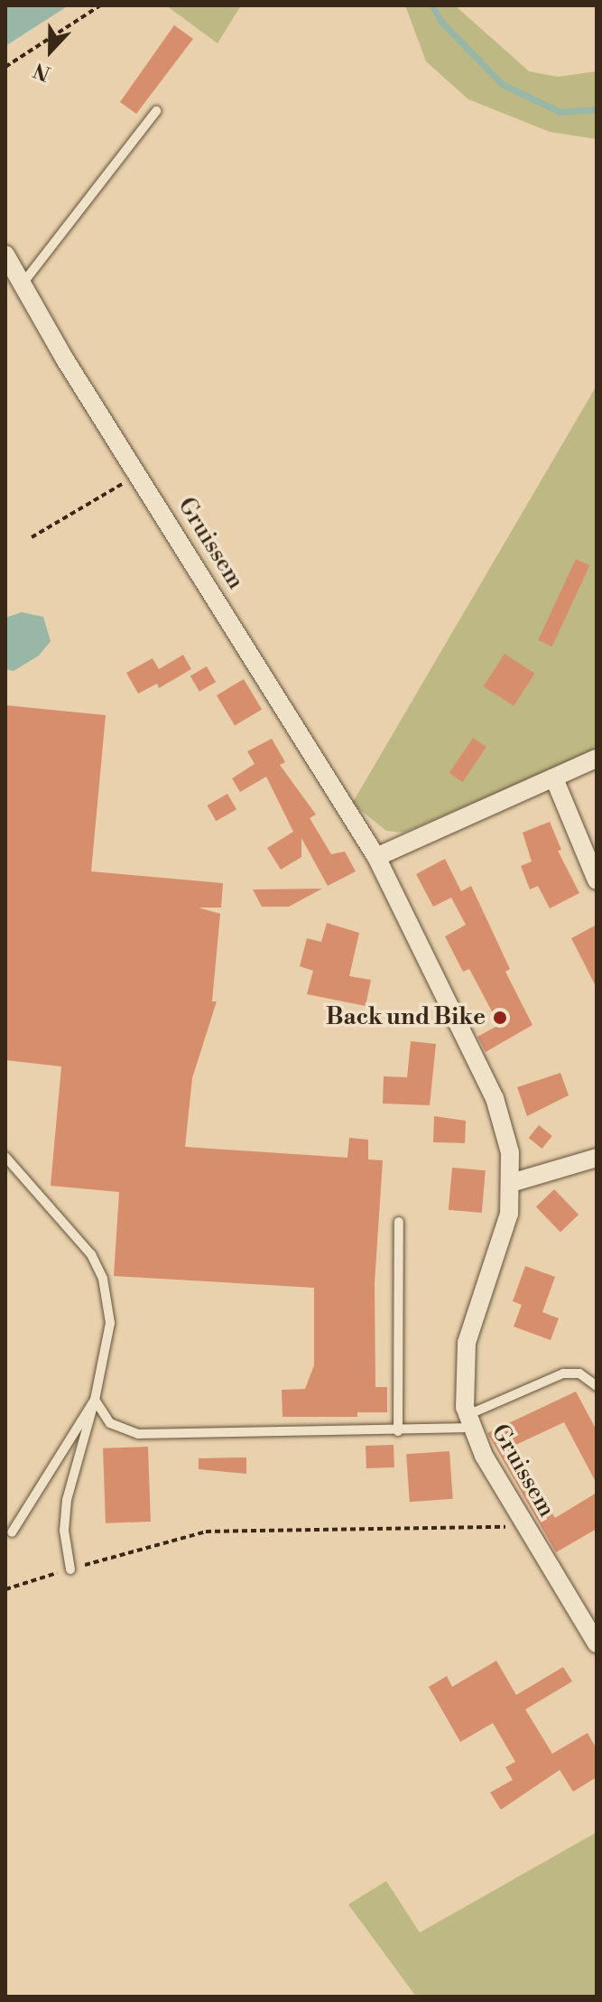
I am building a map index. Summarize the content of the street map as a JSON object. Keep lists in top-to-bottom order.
{
  "streets": {
    "street": ["Gruissem"]
  },
  "places": ["Back und Bike"],
  "north": "bottom"
}
